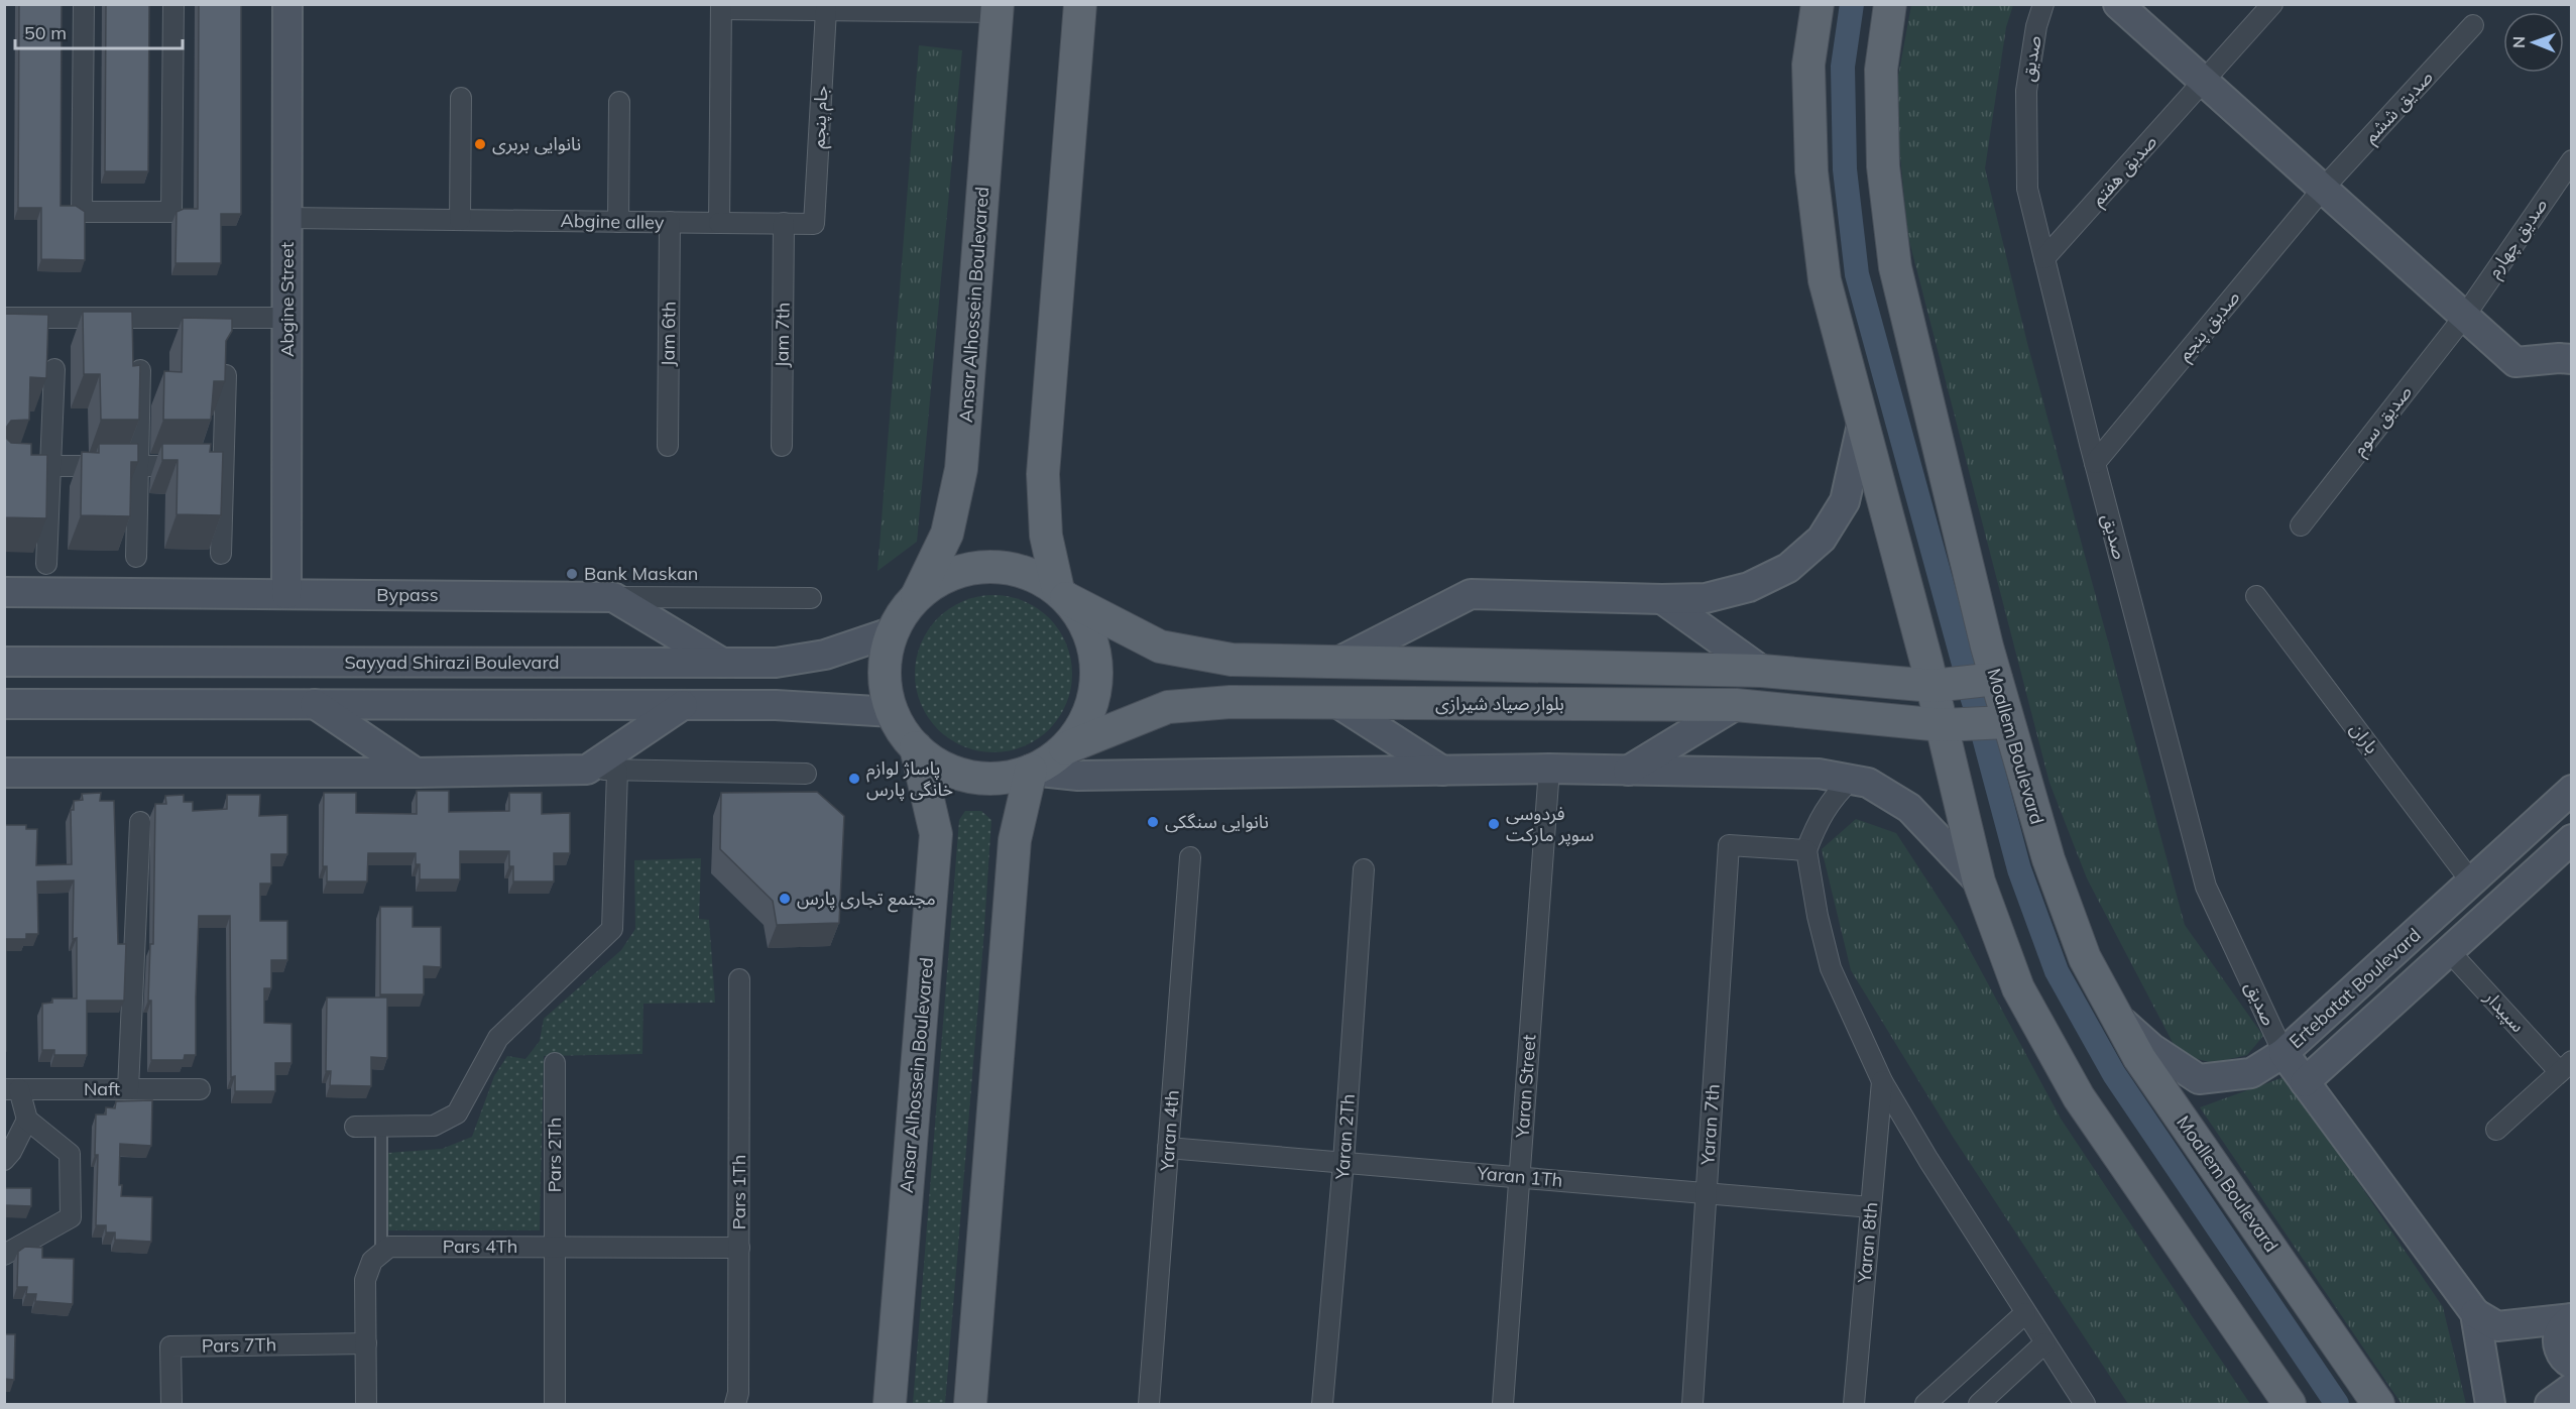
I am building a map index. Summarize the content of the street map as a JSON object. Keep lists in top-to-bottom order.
{
  "streets": {
    "main road": [
      "Abgine Street",
      "Ansar Alhossein Boulevared",
      "Bypass",
      "Sayyad Shirazi Boulevard",
      "بلوار صیاد شیرازی",
      "Moallem Boulevard",
      "Ertebatat Boulevard"
    ],
    "street": [
      "صدیق",
      "صدیق ششم",
      "جام پنجم",
      "صدیق هفتم",
      "Abgine alley",
      "صدیق چهارم",
      "صدیق پنجم",
      "Jam 6th",
      "Jam 7th",
      "صدیق سوم",
      "باران",
      "سپیدار",
      "Yaran Street",
      "Naft",
      "Yaran 7th",
      "Yaran 4th",
      "Yaran 2Th",
      "Pars 2Th",
      "Yaran 1Th",
      "Pars 1Th",
      "Yaran 8th",
      "Pars 4Th",
      "Pars 7Th"
    ]
  },
  "crossings": [
    ["صدیق", "صدیق هفتم"],
    ["صدیق", "صدیق پنجم"],
    ["صدیق", "Ertebatat Boulevard"],
    ["صدیق ششم", "صدیق پنجم"],
    ["جام پنجم", "Abgine alley"],
    ["Abgine alley", "Abgine Street"],
    ["Abgine alley", "Jam 6th"],
    ["Abgine alley", "Jam 7th"],
    ["صدیق چهارم", "صدیق سوم"],
    ["Abgine Street", "Bypass"],
    ["Ansar Alhossein Boulevared", "Sayyad Shirazi Boulevard"],
    ["Ansar Alhossein Boulevared", "بلوار صیاد شیرازی"],
    ["Sayyad Shirazi Boulevard", "بلوار صیاد شیرازی"],
    ["بلوار صیاد شیرازی", "Moallem Boulevard"],
    ["باران", "Ertebatat Boulevard"],
    ["Moallem Boulevard", "Ertebatat Boulevard"],
    ["Ertebatat Boulevard", "سپیدار"],
    ["Yaran Street", "Yaran 1Th"],
    ["Yaran 7th", "Yaran 1Th"],
    ["Yaran 4th", "Yaran 1Th"],
    ["Yaran 2Th", "Yaran 1Th"],
    ["Pars 2Th", "Pars 4Th"],
    ["Yaran 1Th", "Yaran 8th"],
    ["Pars 1Th", "Pars 4Th"]
  ],
  "places": [
    "نانوایی بربری",
    "Bank Maskan",
    "پاساژ لوازم خانگی پارس",
    "نانوایی سنگکی",
    "فردوسی سوپر مارکت",
    "مجتمع تجاری پارس"
  ],
  "scale_bar": "50 m",
  "north": "left"
}
